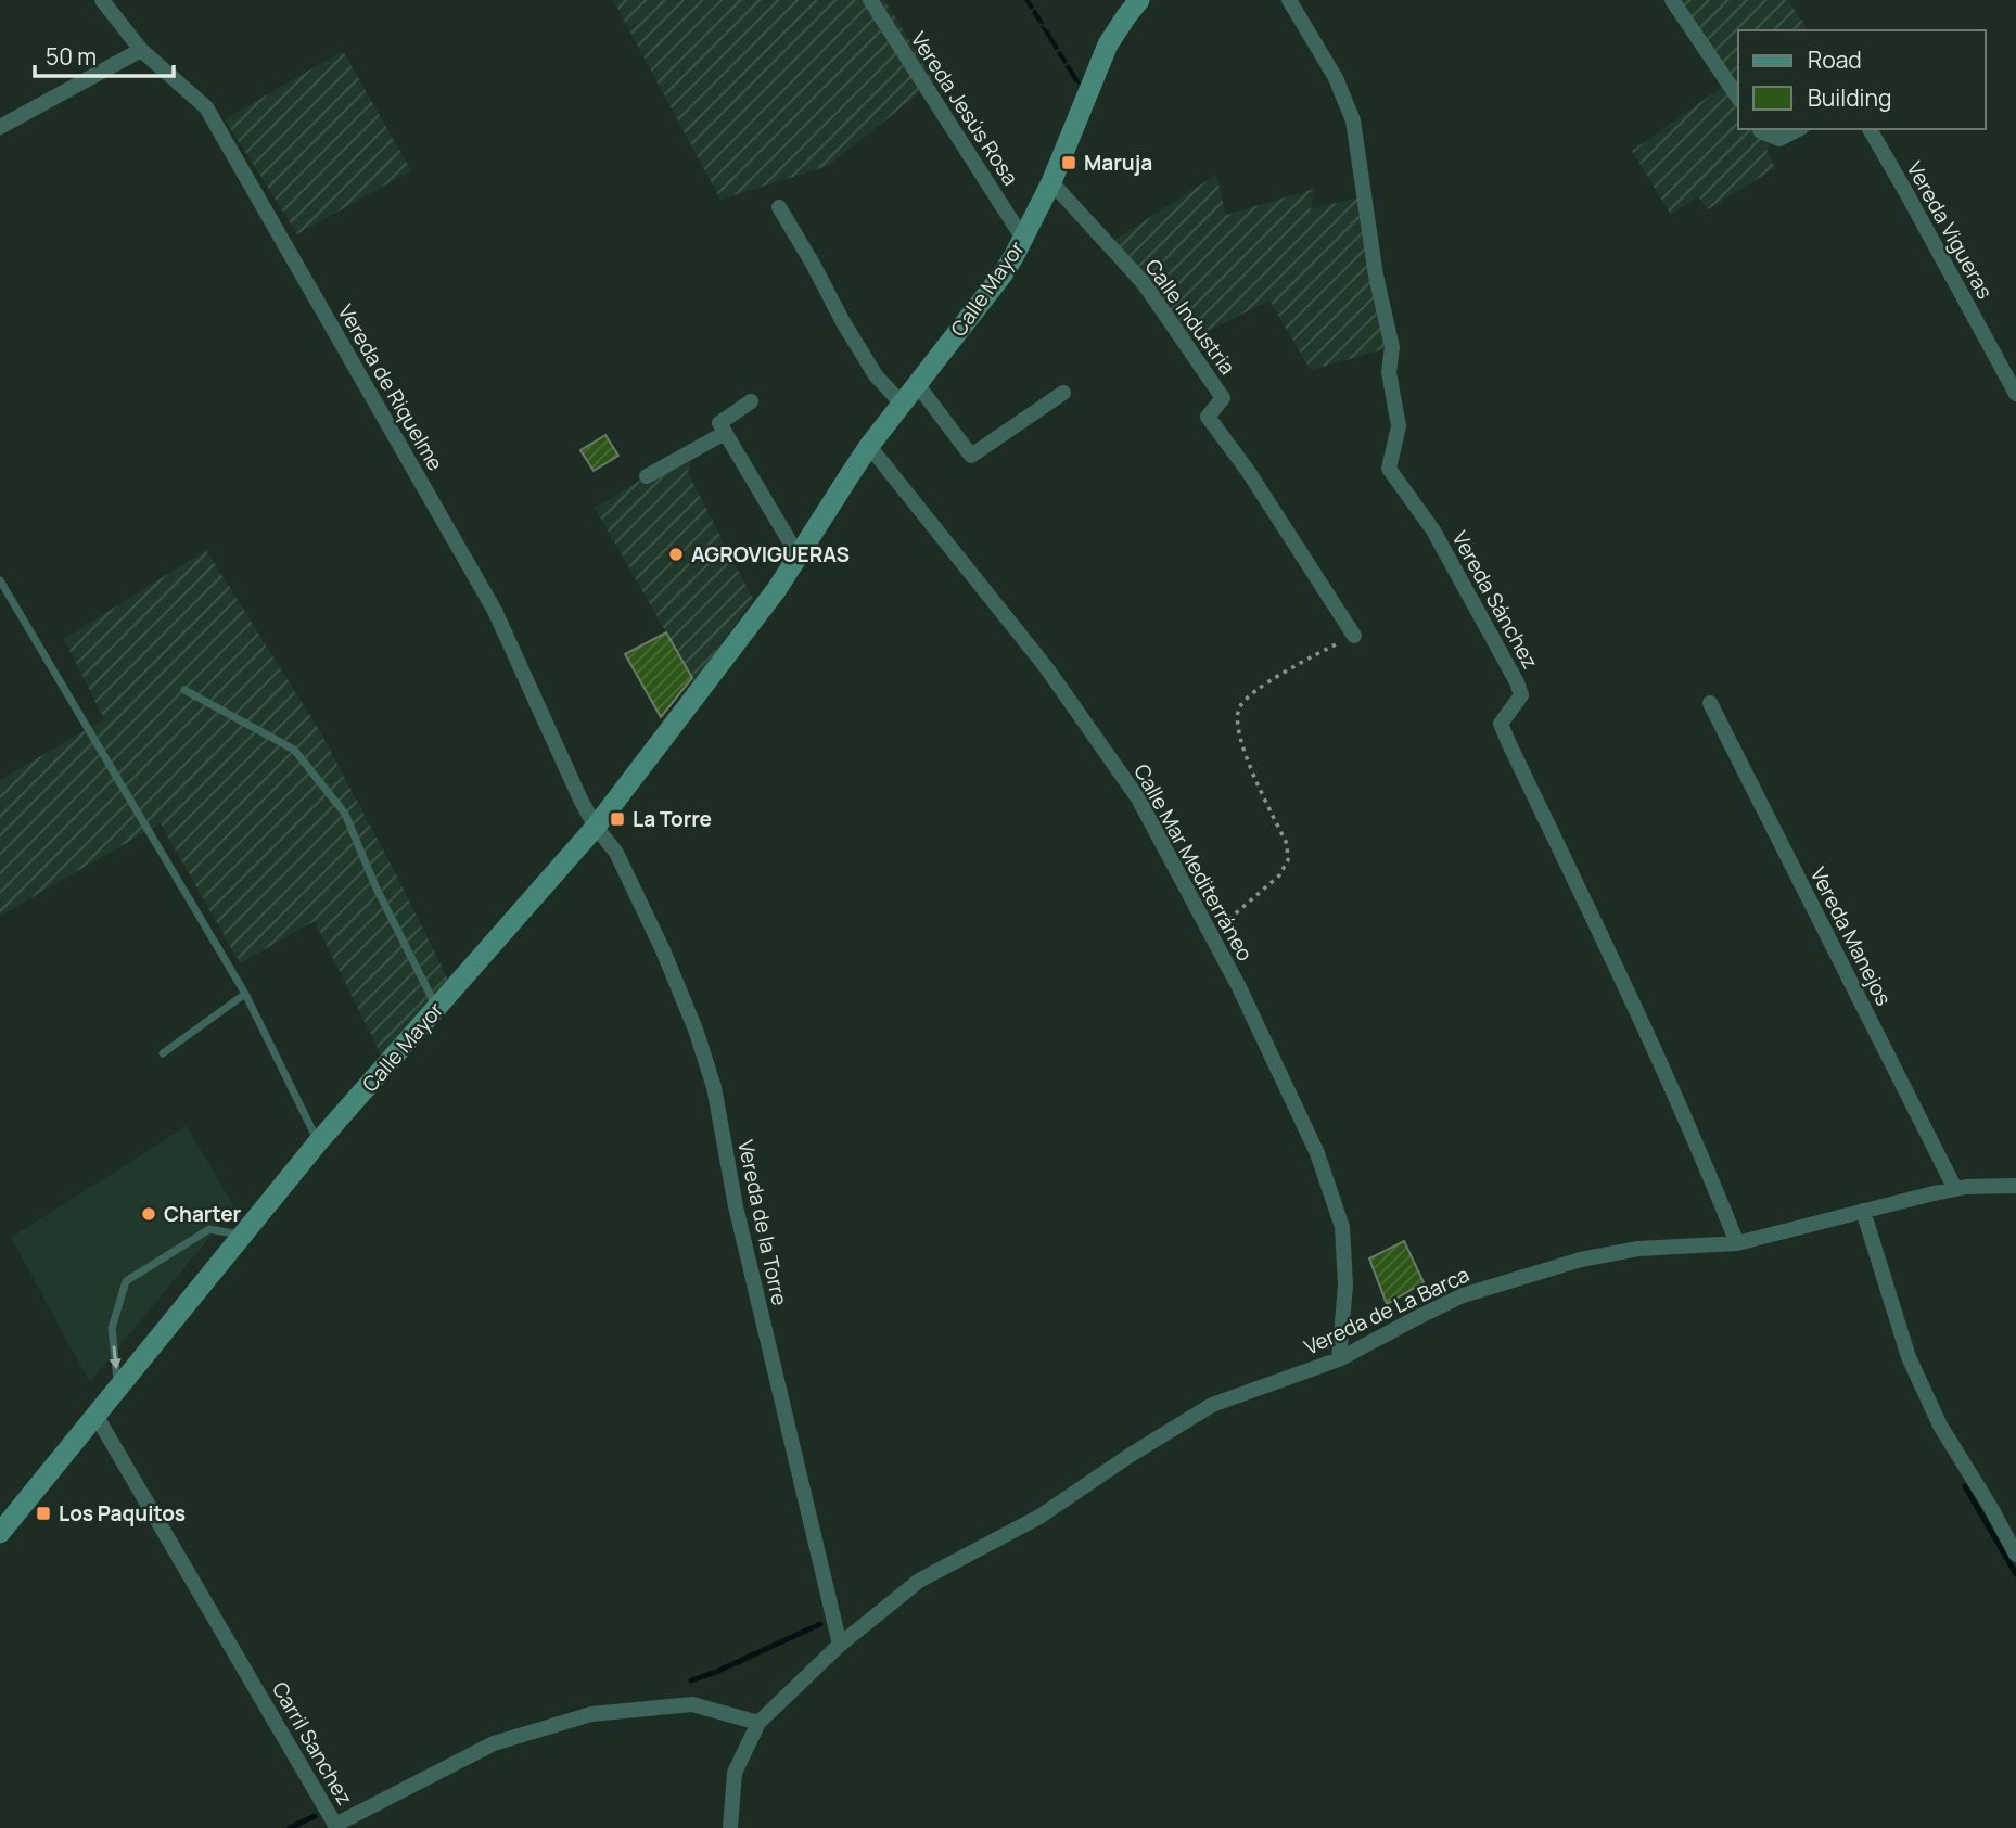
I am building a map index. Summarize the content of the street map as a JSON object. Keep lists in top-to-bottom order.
{
  "streets": {
    "main road": ["Calle Mayor"],
    "street": [
      "Vereda Jesús Rosa",
      "Vereda Vigueras",
      "Calle Industria",
      "Vereda de Riquelme",
      "Vereda Sánchez",
      "Calle Mar Mediterráneo",
      "Vereda Manejos",
      "Vereda de la Torre",
      "Vereda de La Barca",
      "Carril Sanchez"
    ]
  },
  "crossings": [
    ["Vereda Jesús Rosa", "Calle Mayor"],
    ["Calle Mayor", "Calle Industria"],
    ["Calle Mayor", "Vereda de Riquelme"],
    ["Calle Mayor", "Calle Mar Mediterráneo"],
    ["Calle Mayor", "Vereda de la Torre"],
    ["Calle Mayor", "Carril Sanchez"],
    ["Vereda de Riquelme", "Vereda de la Torre"],
    ["Vereda Sánchez", "Vereda de La Barca"],
    ["Calle Mar Mediterráneo", "Vereda de La Barca"],
    ["Vereda Manejos", "Vereda de La Barca"],
    ["Vereda de la Torre", "Vereda de La Barca"],
    ["Vereda de La Barca", "Carril Sanchez"]
  ],
  "places": {
    "transit": ["Maruja", "La Torre", "Los Paquitos"],
    "other": ["AGROVIGUERAS", "Charter"]
  },
  "legend": ["Road", "Building"],
  "scale_bar": "50 m"
}
